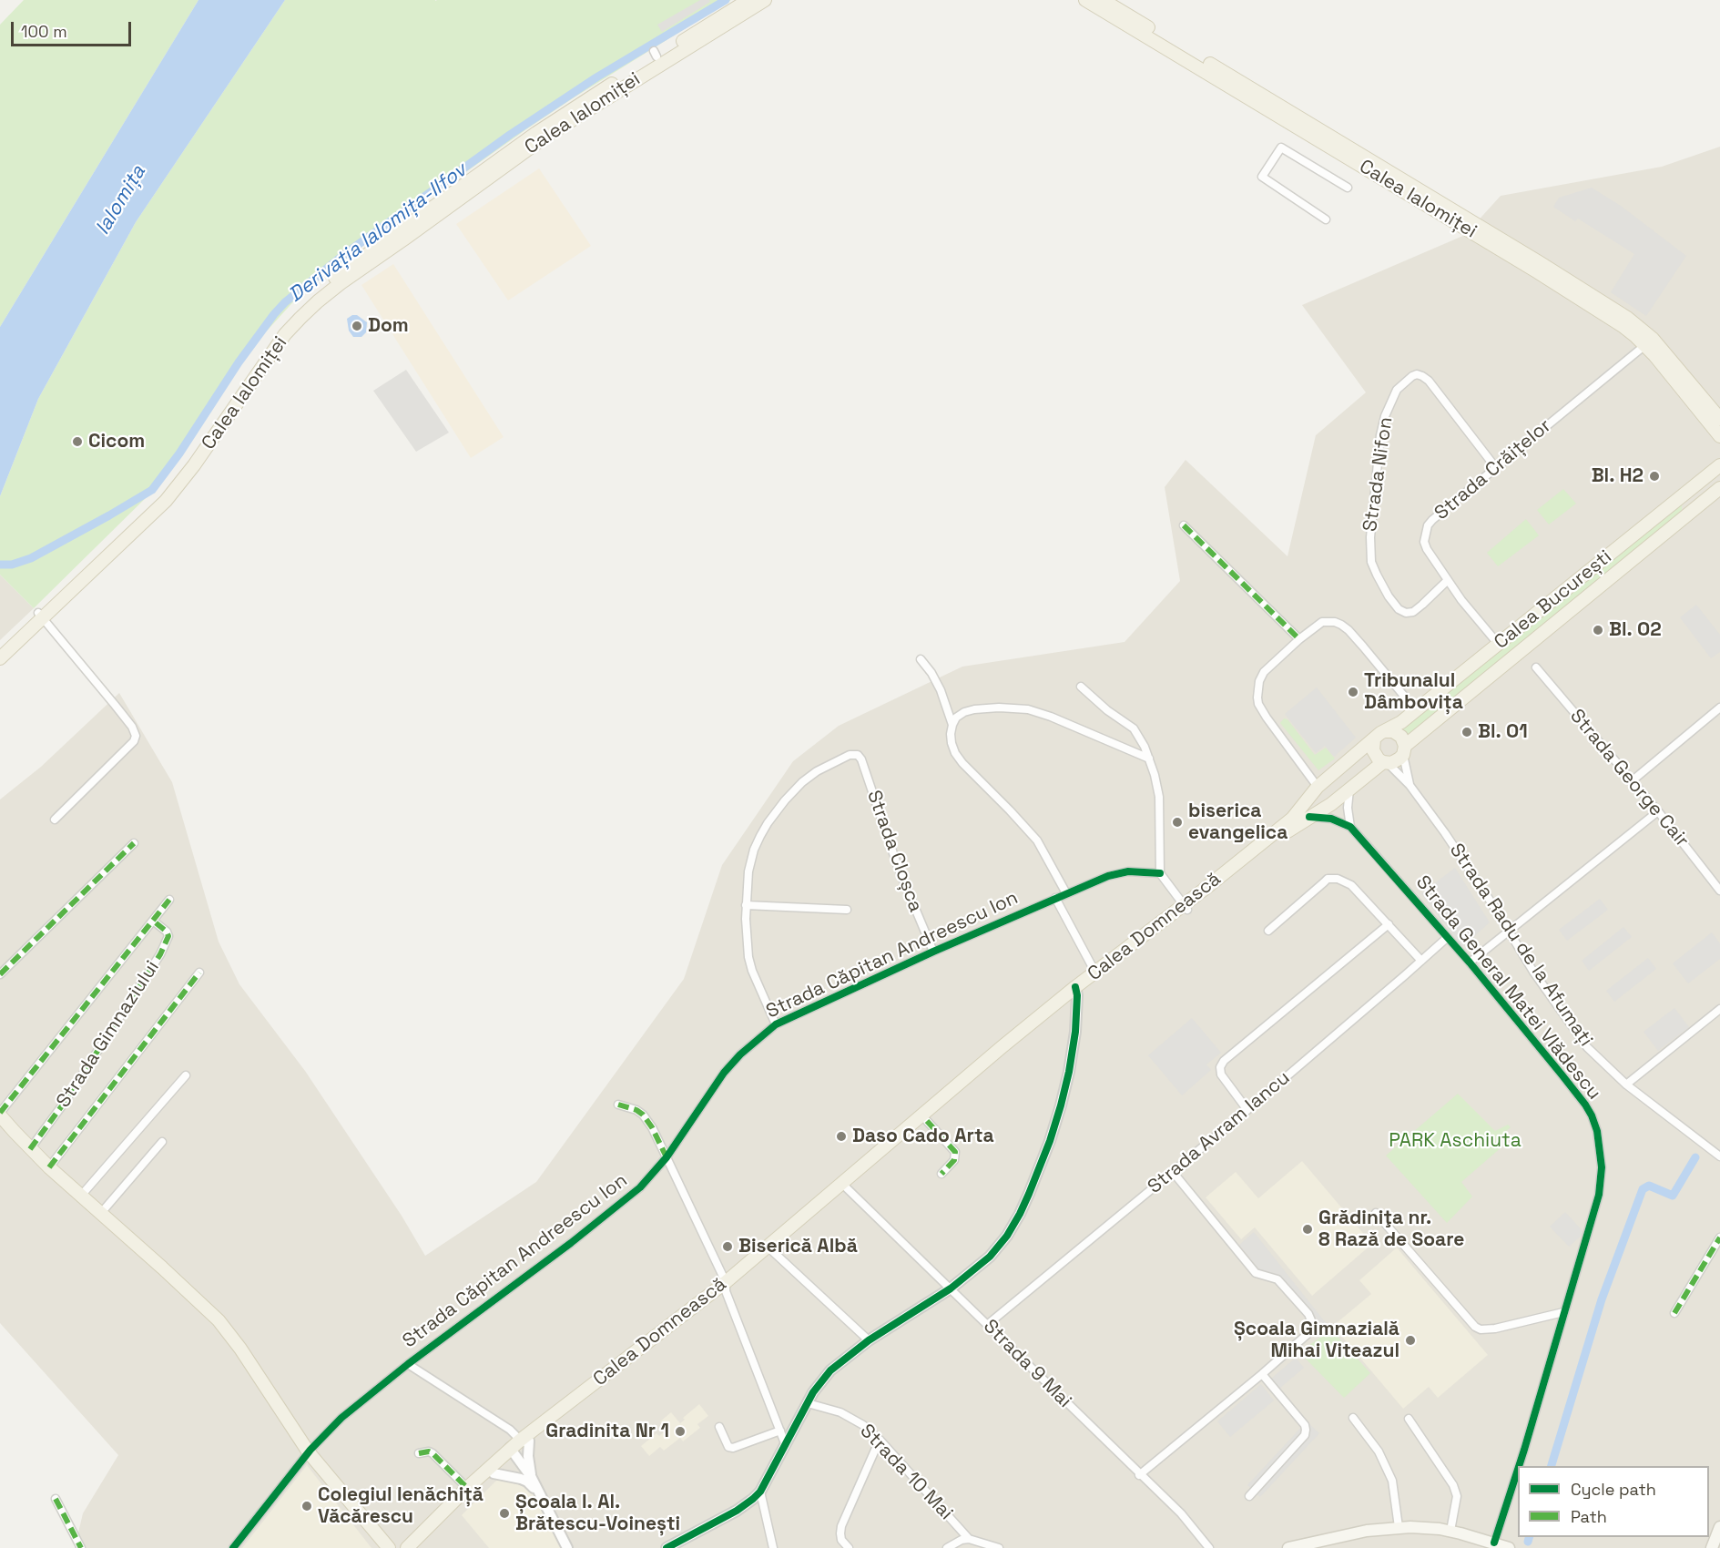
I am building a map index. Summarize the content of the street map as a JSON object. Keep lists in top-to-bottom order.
{
  "streets": {
    "main road": ["Calea Ialomiței", "Calea București", "Calea Domnească"],
    "street": [
      "Strada Crăițelor",
      "Strada Nifon",
      "Strada George Cair",
      "Strada Cloșca",
      "Strada Radu de la Afumați",
      "Strada Căpitan Andreescu Ion",
      "Strada General Matei Vlădescu",
      "Strada Gimnaziului",
      "Strada Avram Iancu",
      "Strada 9 Mai",
      "Strada 10 Mai"
    ]
  },
  "crossings": [
    ["Calea Ialomiței", "Strada Crăițelor"],
    ["Strada Crăițelor", "Strada Nifon"],
    ["Strada Crăițelor", "Calea București"],
    ["Calea București", "Calea Domnească"],
    ["Calea București", "Strada Radu de la Afumați"],
    ["Strada Cloșca", "Strada Căpitan Andreescu Ion"],
    ["Calea Domnească", "Strada Radu de la Afumați"],
    ["Calea Domnească", "Strada General Matei Vlădescu"],
    ["Calea Domnească", "Strada 9 Mai"],
    ["Strada General Matei Vlădescu", "Strada Avram Iancu"],
    ["Strada Avram Iancu", "Strada 9 Mai"]
  ],
  "water": ["Ialomița", "Derivația Ialomița-Ilfov"],
  "parks": ["PARK Aschiuta"],
  "places": [
    "Dom",
    "Cicom",
    "Bl. H2",
    "Bl. O2",
    "Tribunalul Dâmbovița",
    "Bl. O1",
    "biserica evangelica",
    "Daso Cado Arta",
    "Grădiniţa nr. 8 Rază de Soare",
    "Biserică Albă",
    "Școala Gimnazială Mihai Viteazul",
    "Gradinita Nr 1",
    "Colegiul Ienăchiță Văcărescu",
    "Școala I. Al. Brătescu-Voinești"
  ],
  "legend": ["Cycle path", "Path"],
  "scale_bar": "100 m"
}
